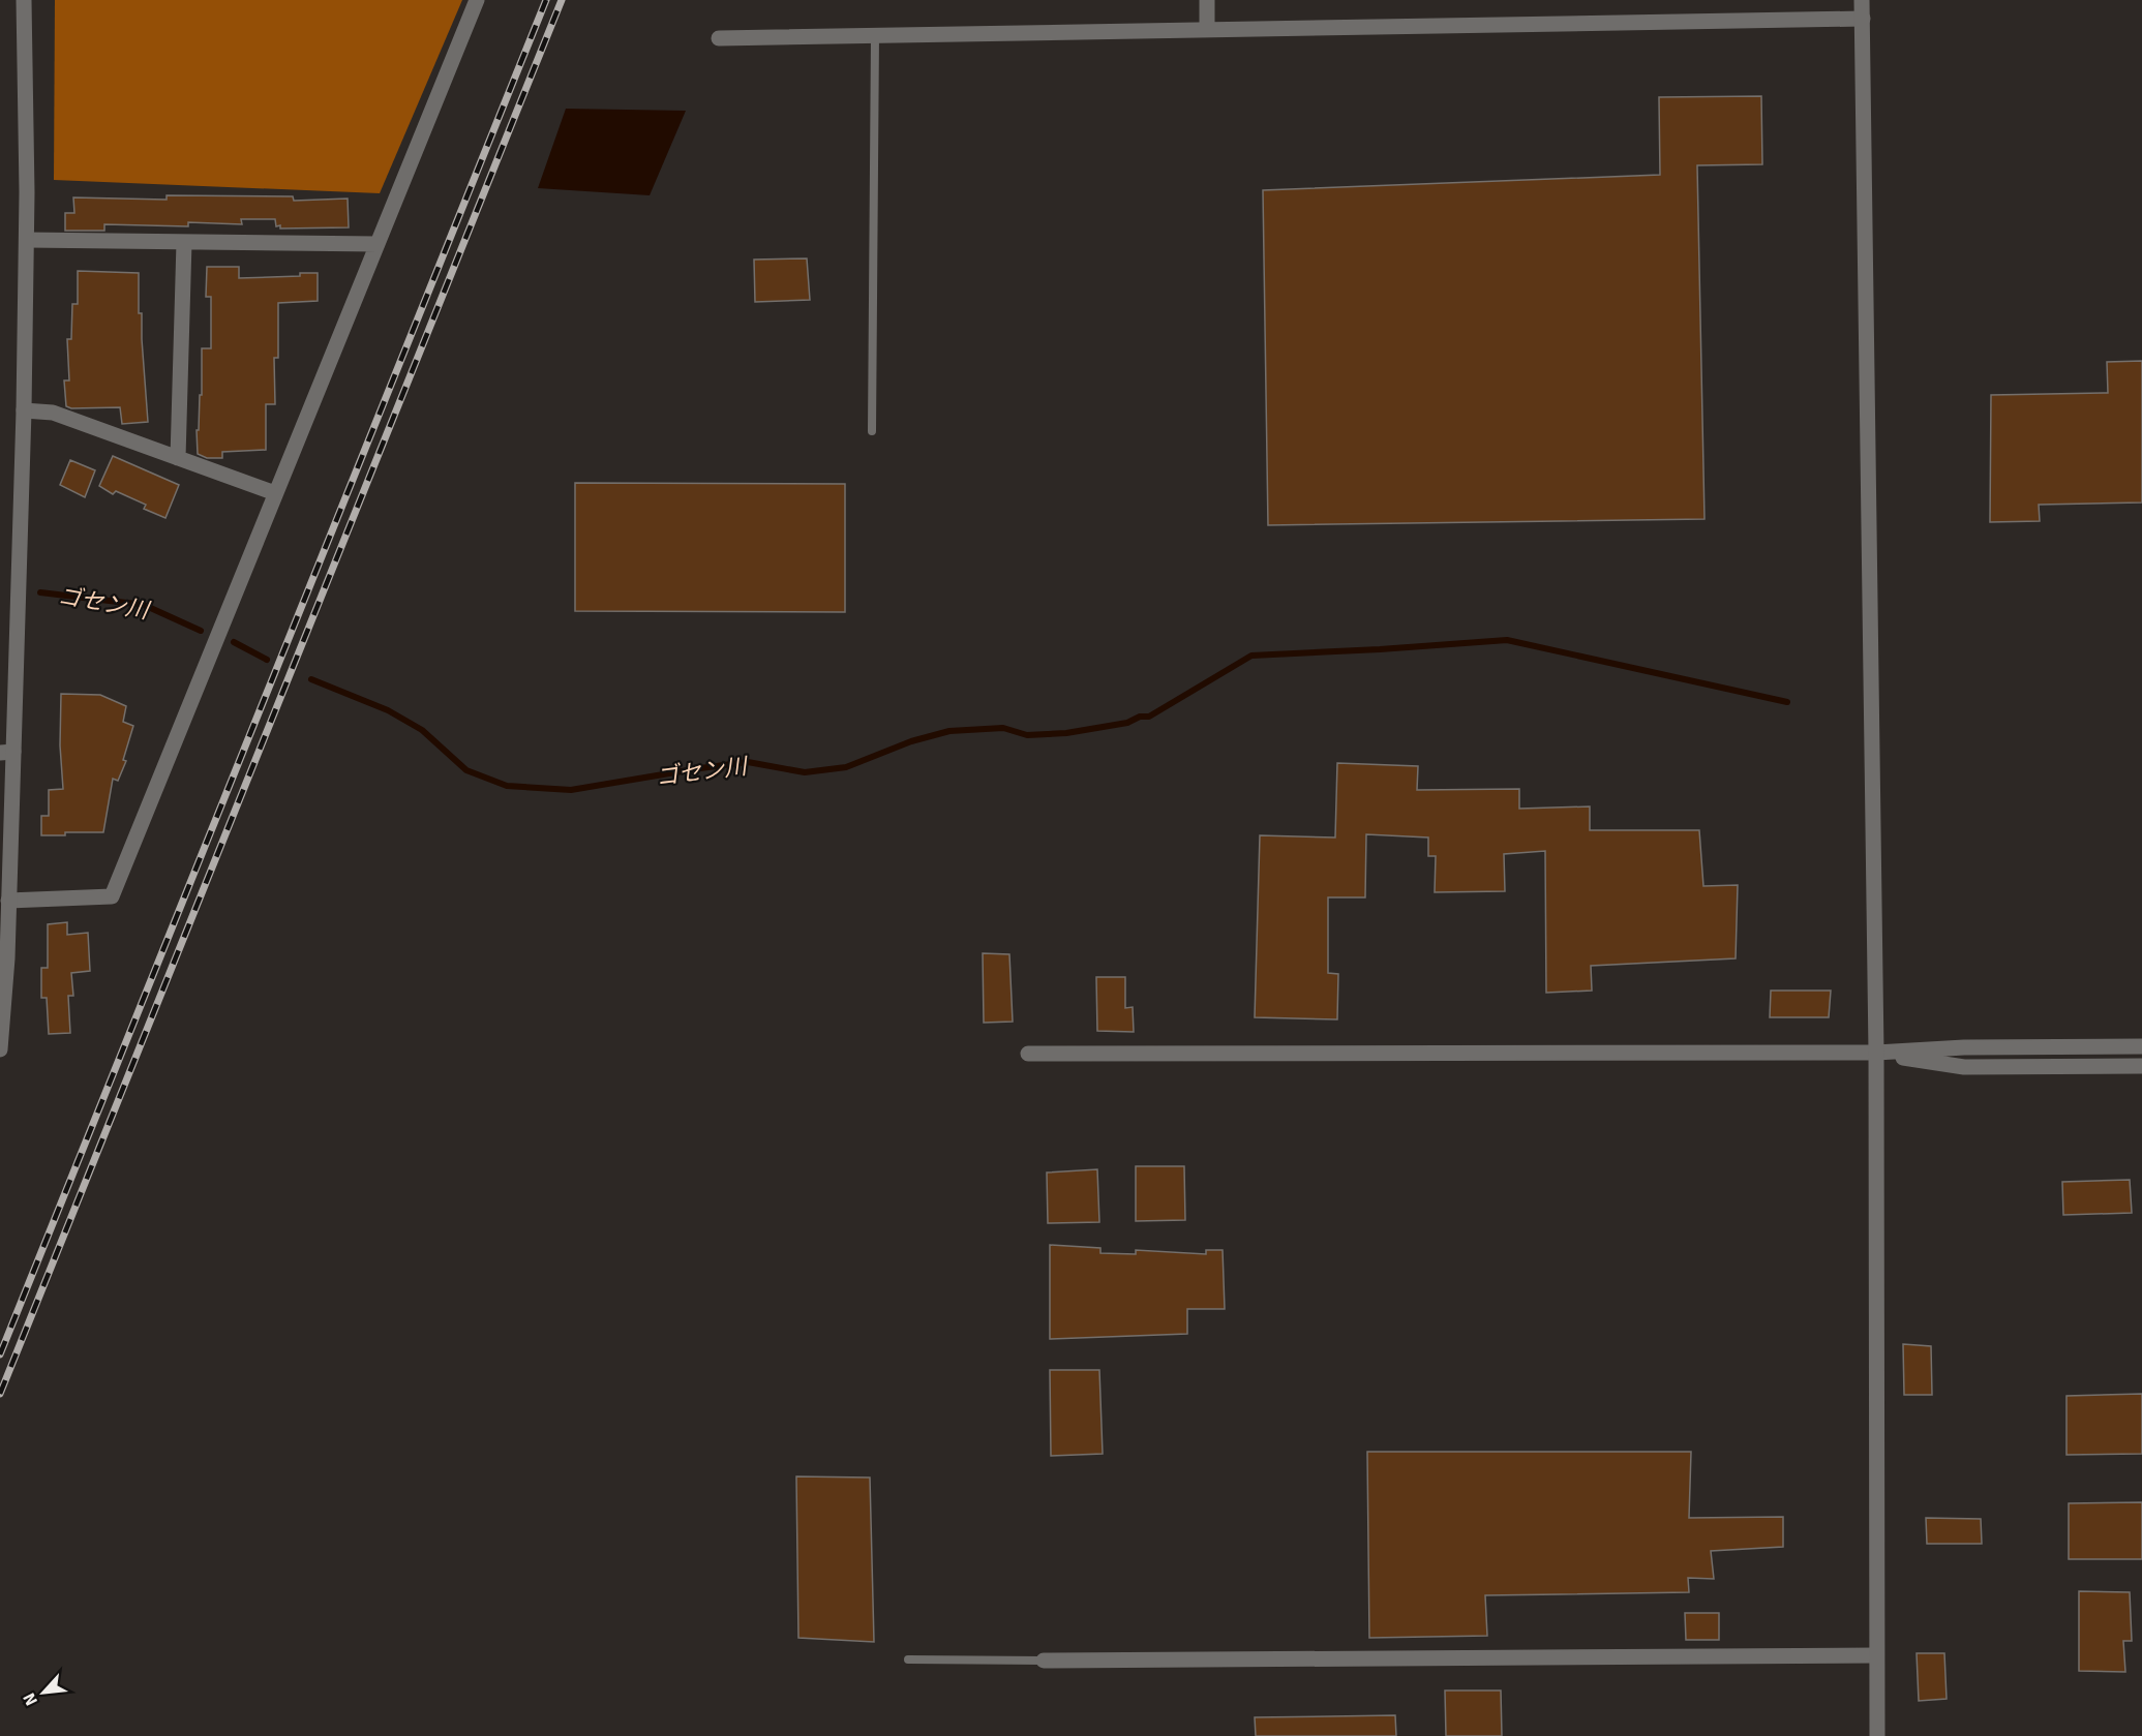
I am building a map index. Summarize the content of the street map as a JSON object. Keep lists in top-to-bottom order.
{
  "water": ["ゴセン川"],
  "north": "bottom left"
}
